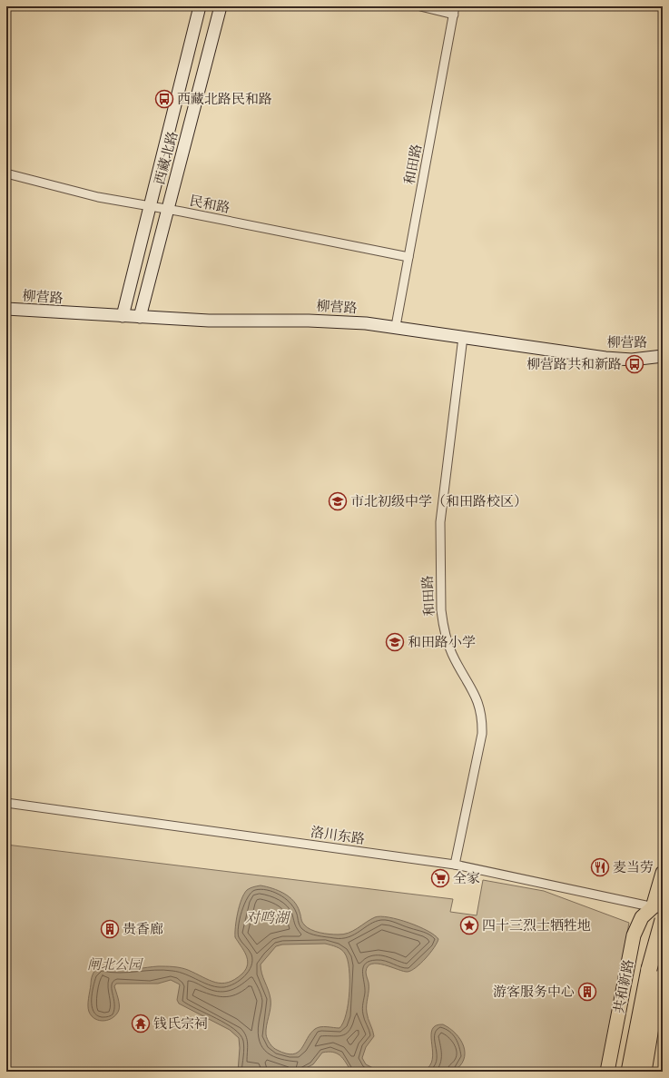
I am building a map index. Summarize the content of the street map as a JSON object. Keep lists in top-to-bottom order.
{
  "streets": {
    "main road": ["西藏北路", "柳营路", "共和新路"],
    "street": ["和田路", "民和路", "洛川东路"]
  },
  "crossings": [
    ["西藏北路", "民和路"],
    ["西藏北路", "柳营路"],
    ["和田路", "民和路"],
    ["和田路", "柳营路"],
    ["和田路", "洛川东路"],
    ["洛川东路", "共和新路"]
  ],
  "water": ["对鸣湖"],
  "parks": ["闸北公园"],
  "places": {
    "bus stop": ["西藏北路民和路", "柳营路共和新路"],
    "school or university": ["市北初级中学（和田路校区）", "和田路小学"],
    "restaurant": ["麦当劳"],
    "supermarket": ["全家"],
    "place": ["四十三烈士牺牲地"],
    "building": ["贵香廊", "游客服务中心"],
    "temple": ["钱氏宗祠"]
  }
}
